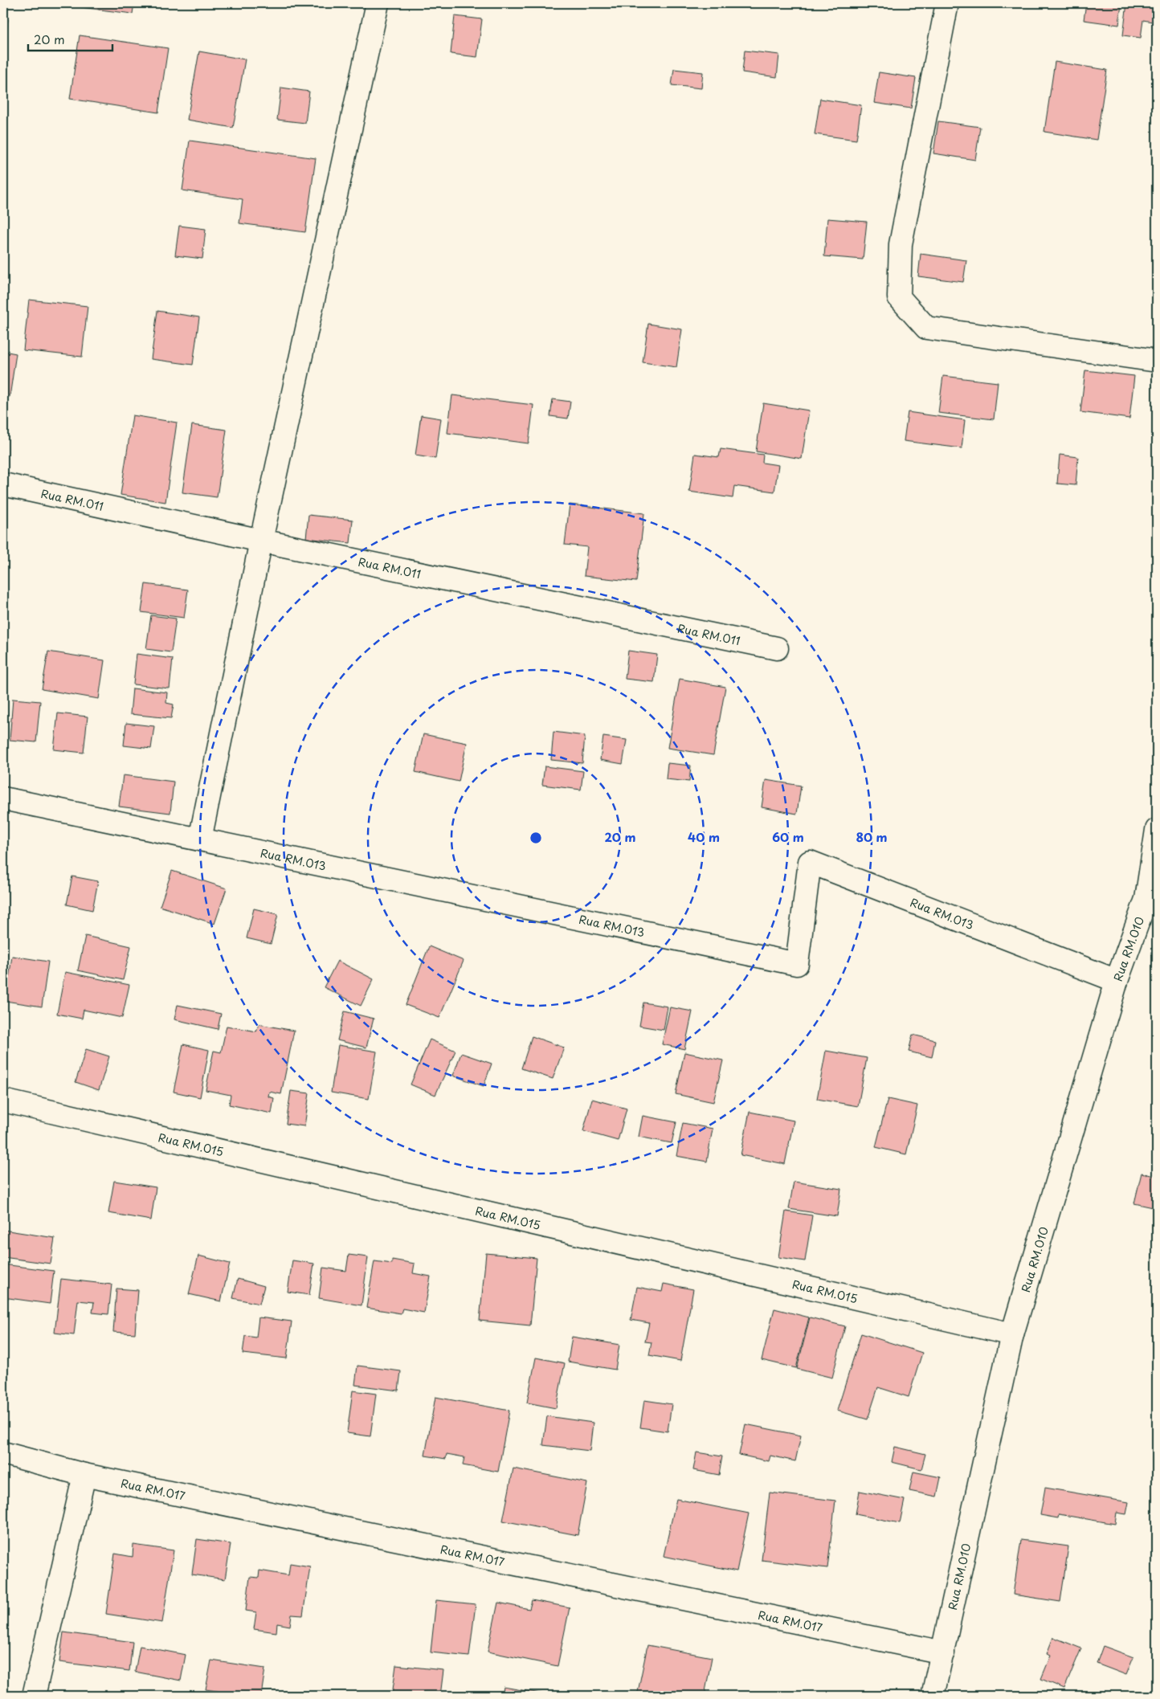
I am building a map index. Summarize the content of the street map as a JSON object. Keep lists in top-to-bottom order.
{
  "streets": {
    "street": [
      "Rua RM.011",
      "Rua RM.013",
      "Rua RM.010",
      "Rua RM.015",
      "Rua RM.017"
    ]
  },
  "crossings": [
    ["Rua RM.013", "Rua RM.010"],
    ["Rua RM.010", "Rua RM.015"],
    ["Rua RM.010", "Rua RM.017"]
  ],
  "scale_bar": "20 m",
  "rings": [
    "20 m",
    "40 m",
    "60 m",
    "80 m"
  ]
}
